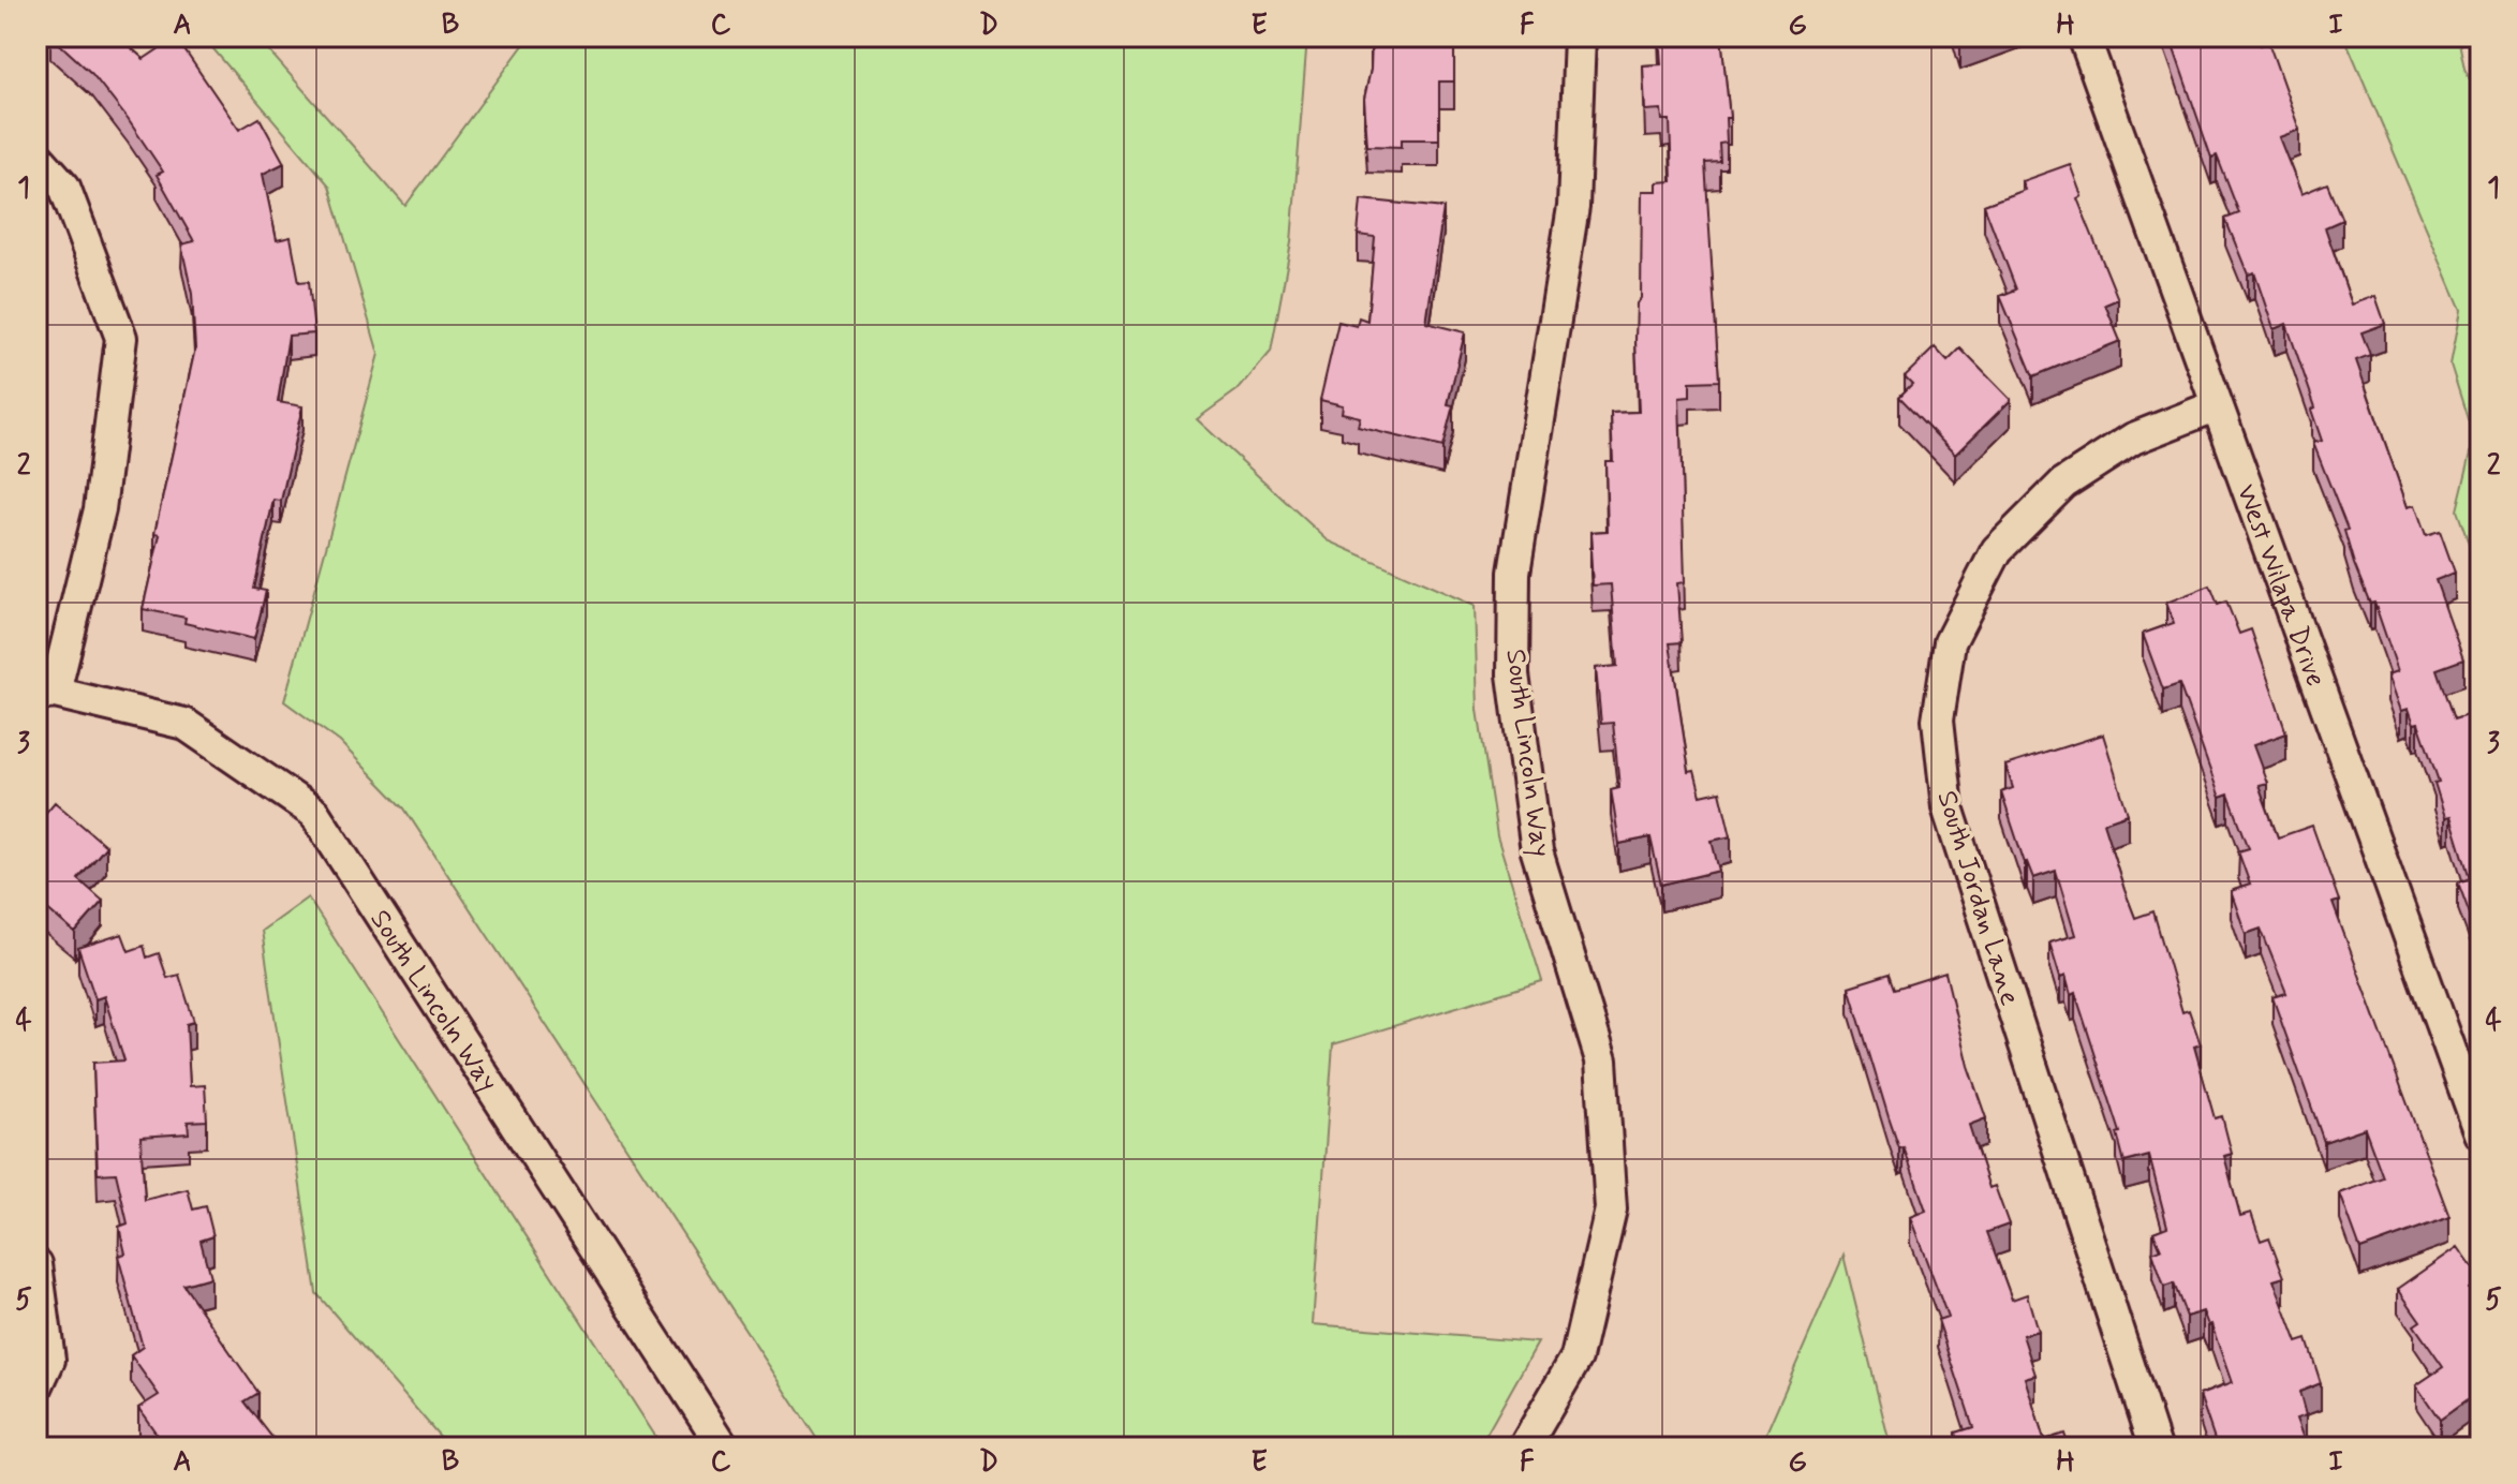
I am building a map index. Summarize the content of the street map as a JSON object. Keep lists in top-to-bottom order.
{
  "streets": {
    "street": ["West Wilapa Drive", "South Lincoln Way", "South Jordan Lane"]
  },
  "crossings": [
    ["West Wilapa Drive", "South Jordan Lane"]
  ],
  "grid": {
    "columns": [
      "A",
      "B",
      "C",
      "D",
      "E",
      "F",
      "G",
      "H",
      "I"
    ],
    "rows": [
      "1",
      "2",
      "3",
      "4",
      "5"
    ]
  }
}
